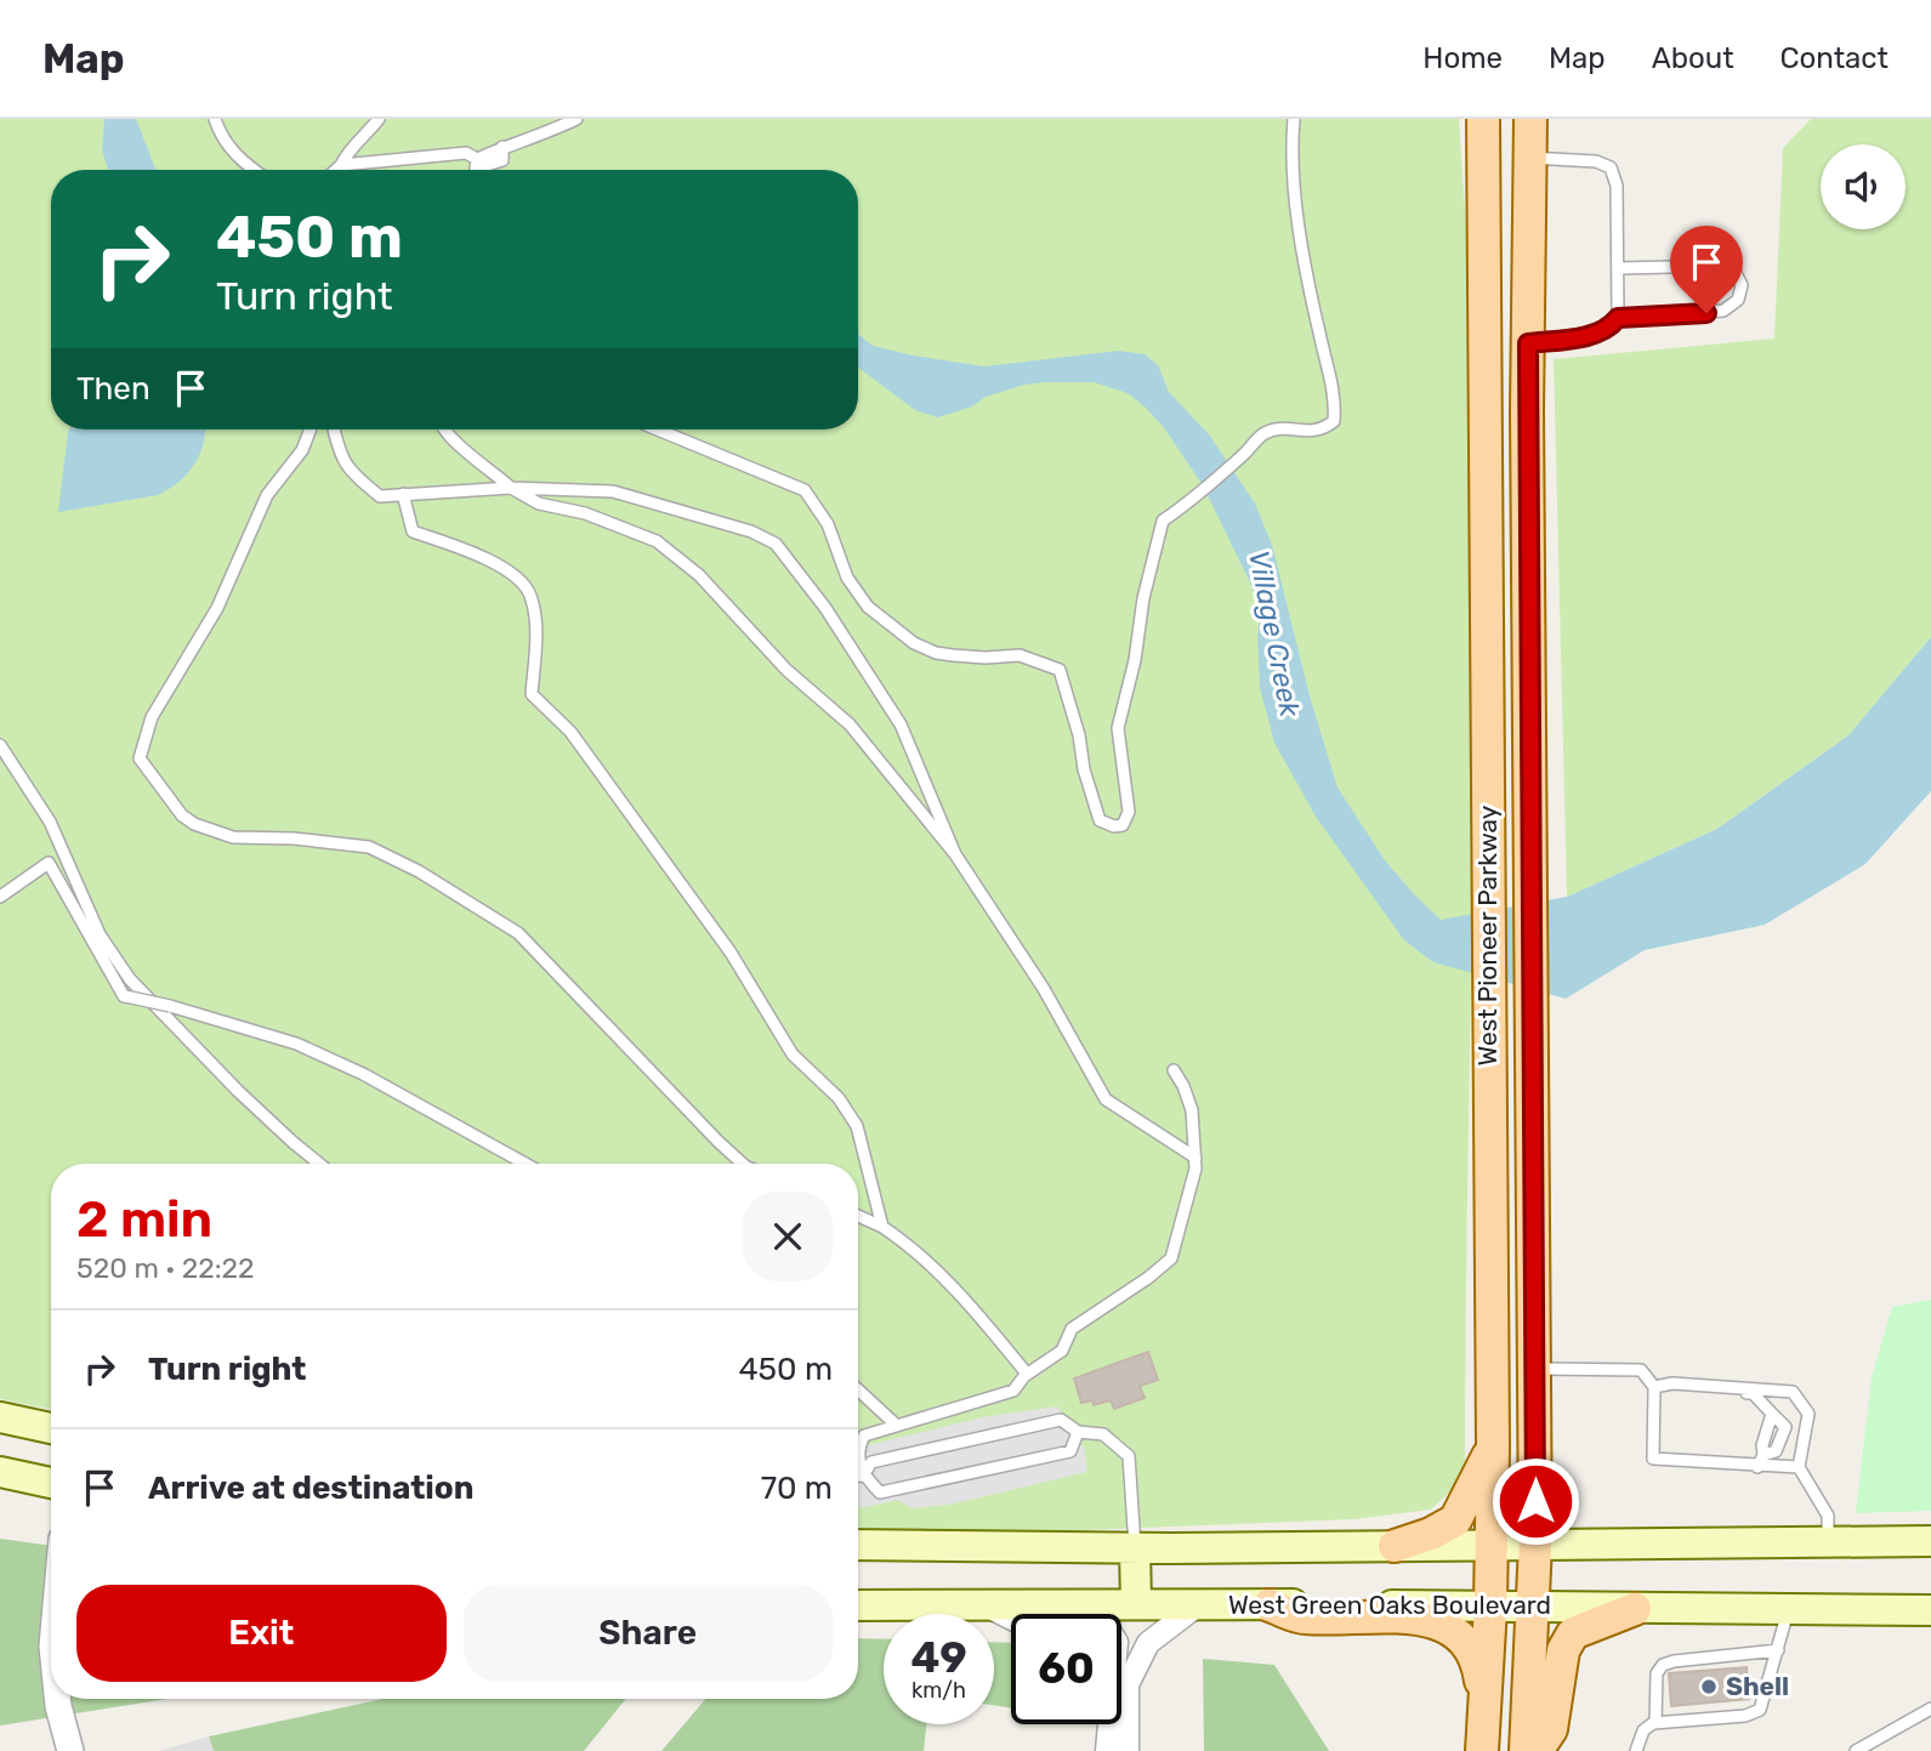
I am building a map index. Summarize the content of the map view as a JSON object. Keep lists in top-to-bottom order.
{
  "streets": {
    "main road": ["West Pioneer Parkway", "West Green Oaks Boulevard"]
  },
  "crossings": [
    ["West Pioneer Parkway", "West Green Oaks Boulevard"]
  ],
  "water": ["Village Creek"],
  "places": ["Shell"],
  "page": {
    "header": "Map",
    "nav": [
      "Home",
      "Map",
      "About",
      "Contact"
    ],
    "turn": ["450 m", "Turn right"],
    "then": "Then",
    "heading": ["2 min", "520 m · 22:22"],
    "list": [
      {
        "name": "Turn right",
        "value": "450 m"
      },
      {
        "name": "Arrive at destination",
        "value": "70 m"
      }
    ],
    "buttons": ["Exit", "Share"],
    "speed": "49 km/h",
    "limit": "60"
  }
}
